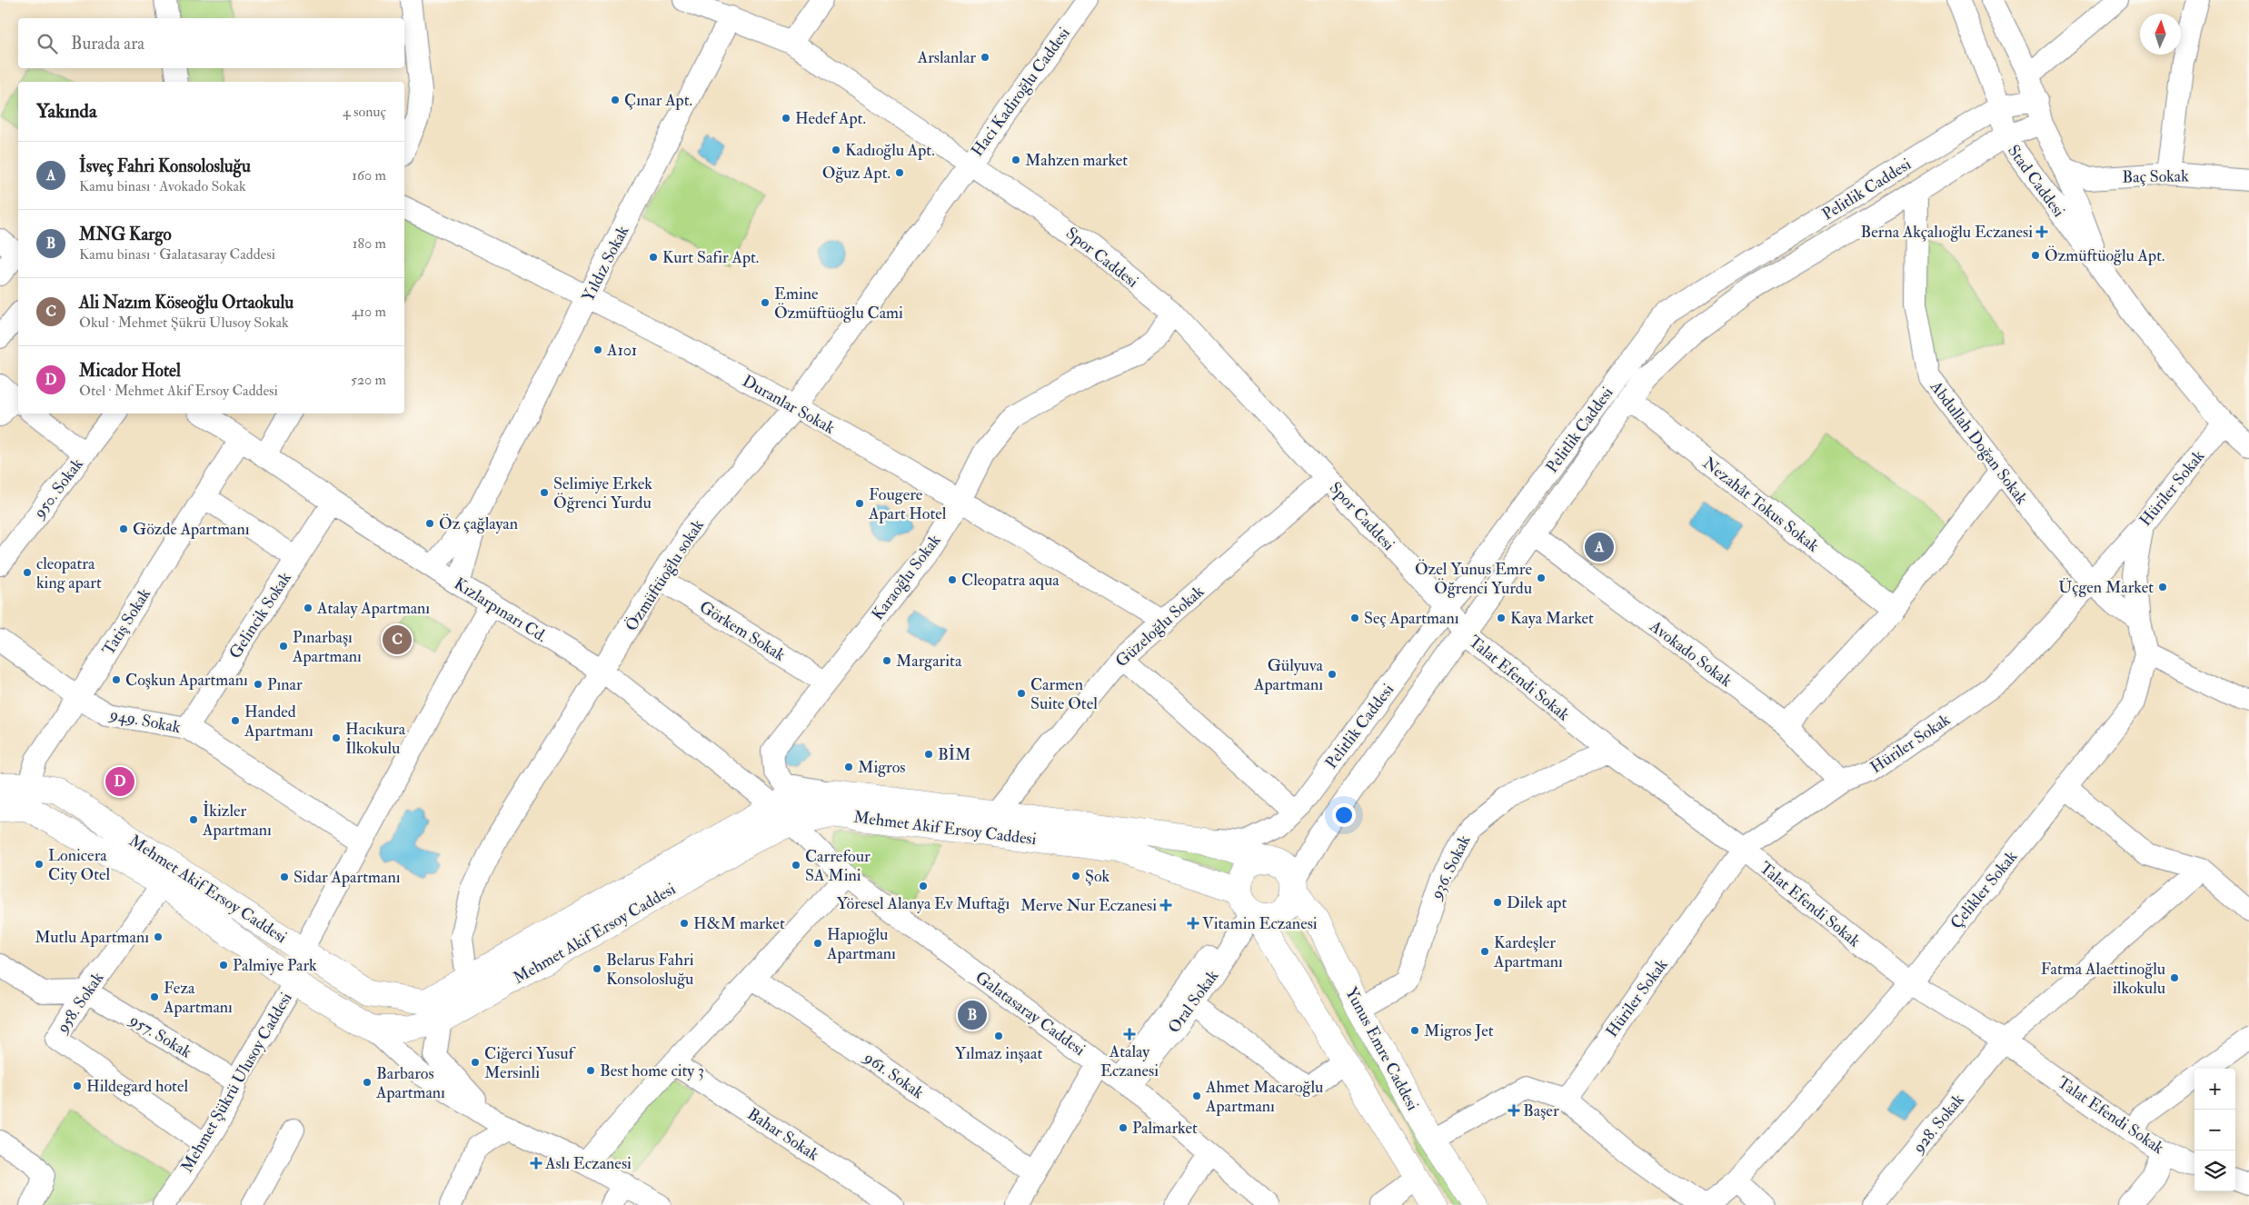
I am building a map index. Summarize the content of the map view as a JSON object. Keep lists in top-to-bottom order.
{
  "streets": {
    "main road": ["Mehmet Akif Ersoy Caddesi", "Yunus Emre Caddesi"],
    "street": [
      "Haci Kadiroğlu Caddesi",
      "Baç Sokak",
      "Stad Caddesi",
      "Pelitlik Caddesi",
      "Spor Caddesi",
      "Yıldız Sokak",
      "Duranlar Sokak",
      "Abdullah Doğan Sokak",
      "950. Sokak",
      "Hüriler Sokak",
      "Nezahât Tokus Sokak",
      "Özmüftüoğlu sokak",
      "Karaoğlu Sokak",
      "Kızlarpınarı Cd.",
      "Gelincik Sokak",
      "Tatiş Sokak",
      "Güzeloğlu Sokak",
      "Görkem Sokak",
      "Avokado Sokak",
      "Talat Efendi Sokak",
      "949. Sokak",
      "936. Sokak",
      "Çelikler Sokak",
      "Oral Sokak",
      "958. Sokak",
      "Galatasaray Caddesi",
      "957. Sokak",
      "961. Sokak",
      "Mehmet Şükrü Ulusoy Caddesi",
      "928. Sokak",
      "Bahar Sokak"
    ]
  },
  "crossings": [
    ["Haci Kadiroğlu Caddesi", "Spor Caddesi"],
    ["Haci Kadiroğlu Caddesi", "Özmüftüoğlu sokak"],
    ["Baç Sokak", "Stad Caddesi"],
    ["Stad Caddesi", "Pelitlik Caddesi"],
    ["Stad Caddesi", "Hüriler Sokak"],
    ["Pelitlik Caddesi", "Spor Caddesi"],
    ["Pelitlik Caddesi", "Abdullah Doğan Sokak"],
    ["Pelitlik Caddesi", "Nezahât Tokus Sokak"],
    ["Pelitlik Caddesi", "Avokado Sokak"],
    ["Pelitlik Caddesi", "Talat Efendi Sokak"],
    ["Pelitlik Caddesi", "Mehmet Akif Ersoy Caddesi"],
    ["Pelitlik Caddesi", "Oral Sokak"],
    ["Pelitlik Caddesi", "Yunus Emre Caddesi"],
    ["Spor Caddesi", "Yıldız Sokak"],
    ["Spor Caddesi", "Özmüftüoğlu sokak"],
    ["Spor Caddesi", "Karaoğlu Sokak"],
    ["Spor Caddesi", "Güzeloğlu Sokak"],
    ["Spor Caddesi", "Talat Efendi Sokak"],
    ["Yıldız Sokak", "Duranlar Sokak"],
    ["Duranlar Sokak", "Özmüftüoğlu sokak"],
    ["Duranlar Sokak", "Karaoğlu Sokak"],
    ["Duranlar Sokak", "Güzeloğlu Sokak"],
    ["Abdullah Doğan Sokak", "Hüriler Sokak"],
    ["Abdullah Doğan Sokak", "Çelikler Sokak"],
    ["Hüriler Sokak", "Avokado Sokak"],
    ["Hüriler Sokak", "Talat Efendi Sokak"],
    ["Hüriler Sokak", "Çelikler Sokak"],
    ["Özmüftüoğlu sokak", "Kızlarpınarı Cd."],
    ["Özmüftüoğlu sokak", "Görkem Sokak"],
    ["Özmüftüoğlu sokak", "Mehmet Akif Ersoy Caddesi"],
    ["Karaoğlu Sokak", "Görkem Sokak"],
    ["Karaoğlu Sokak", "Mehmet Akif Ersoy Caddesi"],
    ["Kızlarpınarı Cd.", "Gelincik Sokak"],
    ["Kızlarpınarı Cd.", "Tatiş Sokak"],
    ["Kızlarpınarı Cd.", "Mehmet Akif Ersoy Caddesi"],
    ["Kızlarpınarı Cd.", "Galatasaray Caddesi"],
    ["Gelincik Sokak", "949. Sokak"],
    ["Tatiş Sokak", "949. Sokak"],
    ["Tatiş Sokak", "Mehmet Akif Ersoy Caddesi"],
    ["Güzeloğlu Sokak", "Mehmet Akif Ersoy Caddesi"],
    ["Talat Efendi Sokak", "936. Sokak"],
    ["Talat Efendi Sokak", "Çelikler Sokak"],
    ["Talat Efendi Sokak", "928. Sokak"],
    ["Mehmet Akif Ersoy Caddesi", "Oral Sokak"],
    ["Mehmet Akif Ersoy Caddesi", "958. Sokak"],
    ["Mehmet Akif Ersoy Caddesi", "Galatasaray Caddesi"],
    ["Mehmet Akif Ersoy Caddesi", "Yunus Emre Caddesi"],
    ["Mehmet Akif Ersoy Caddesi", "Mehmet Şükrü Ulusoy Caddesi"],
    ["936. Sokak", "Yunus Emre Caddesi"],
    ["Oral Sokak", "Galatasaray Caddesi"],
    ["Oral Sokak", "Yunus Emre Caddesi"],
    ["958. Sokak", "957. Sokak"],
    ["958. Sokak", "Mehmet Şükrü Ulusoy Caddesi"],
    ["957. Sokak", "Mehmet Şükrü Ulusoy Caddesi"]
  ],
  "places": {
    "other": [
      "Arslanlar",
      "Çınar Apt.",
      "Hedef Apt.",
      "Kadıoğlu Apt.",
      "Mahzen market",
      "Oğuz Apt.",
      "Özmüftüoğlu Apt.",
      "Kurt Safir Apt.",
      "Emine Özmüftüoğlu Cami",
      "A101",
      "Selimiye Erkek Öğrenci Yurdu",
      "Fougere Apart Hotel",
      "Öz çağlayan",
      "Gözde Apartmanı",
      "cleopatra king apart",
      "Özel Yunus Emre Öğrenci Yurdu",
      "Cleopatra aqua",
      "Üçgen Market",
      "Atalay Apartmanı",
      "Seç Apartmanı",
      "Kaya Market",
      "Pınarbaşı Apartmanı",
      "Margarita",
      "Gülyuva Apartmanı",
      "Coşkun Apartmanı",
      "Pınar",
      "Carmen Suite Otel",
      "Handed Apartmanı",
      "Hacıkura İlkokulu",
      "BİM",
      "Migros",
      "İkizler Apartmanı",
      "Lonicera City Otel",
      "Carrefour SA Mini",
      "Şok",
      "Sidar Apartmanı",
      "Yöresel Alanya Ev Muftağı",
      "Dilek apt",
      "H&M market",
      "Mutlu Apartmanı",
      "Hapıoğlu Apartmanı",
      "Kardeşler Apartmanı",
      "Palmiye Park",
      "Belarus Fahri Konsolosluğu",
      "Fatma Alaettinoğlu ilkokulu",
      "Feza Apartmanı",
      "Migros Jet",
      "Yılmaz inşaat",
      "Ciğerci Yusuf Mersinli",
      "Best home city 3",
      "Barbaros Apartmanı",
      "Hildegard hotel",
      "Ahmet Macaroğlu Apartmanı",
      "Palmarket"
    ],
    "health": [
      "Berna Akçalıoğlu Eczanesi",
      "Merve Nur Eczanesi",
      "Vitamin Eczanesi",
      "Atalay Eczanesi",
      "Başer",
      "Aslı Eczanesi"
    ]
  },
  "north": "top",
  "page": {
    "search": "Burada ara",
    "heading": ["Yakında", "4 sonuç"],
    "list": [
      {
        "mark": "A",
        "name": "İsveç Fahri Konsolosluğu",
        "note": "Kamu binası · Avokado Sokak",
        "value": "160 m"
      },
      {
        "mark": "B",
        "name": "MNG Kargo",
        "note": "Kamu binası · Galatasaray Caddesi",
        "value": "180 m"
      },
      {
        "mark": "C",
        "name": "Ali Nazım Köseoğlu Ortaokulu",
        "note": "Okul · Mehmet Şükrü Ulusoy Sokak",
        "value": "410 m"
      },
      {
        "mark": "D",
        "name": "Micador Hotel",
        "note": "Otel · Mehmet Akif Ersoy Caddesi",
        "value": "520 m"
      }
    ],
    "pins": [
      "A",
      "C",
      "D",
      "B"
    ],
    "map_buttons": ["+", "−"]
  }
}
